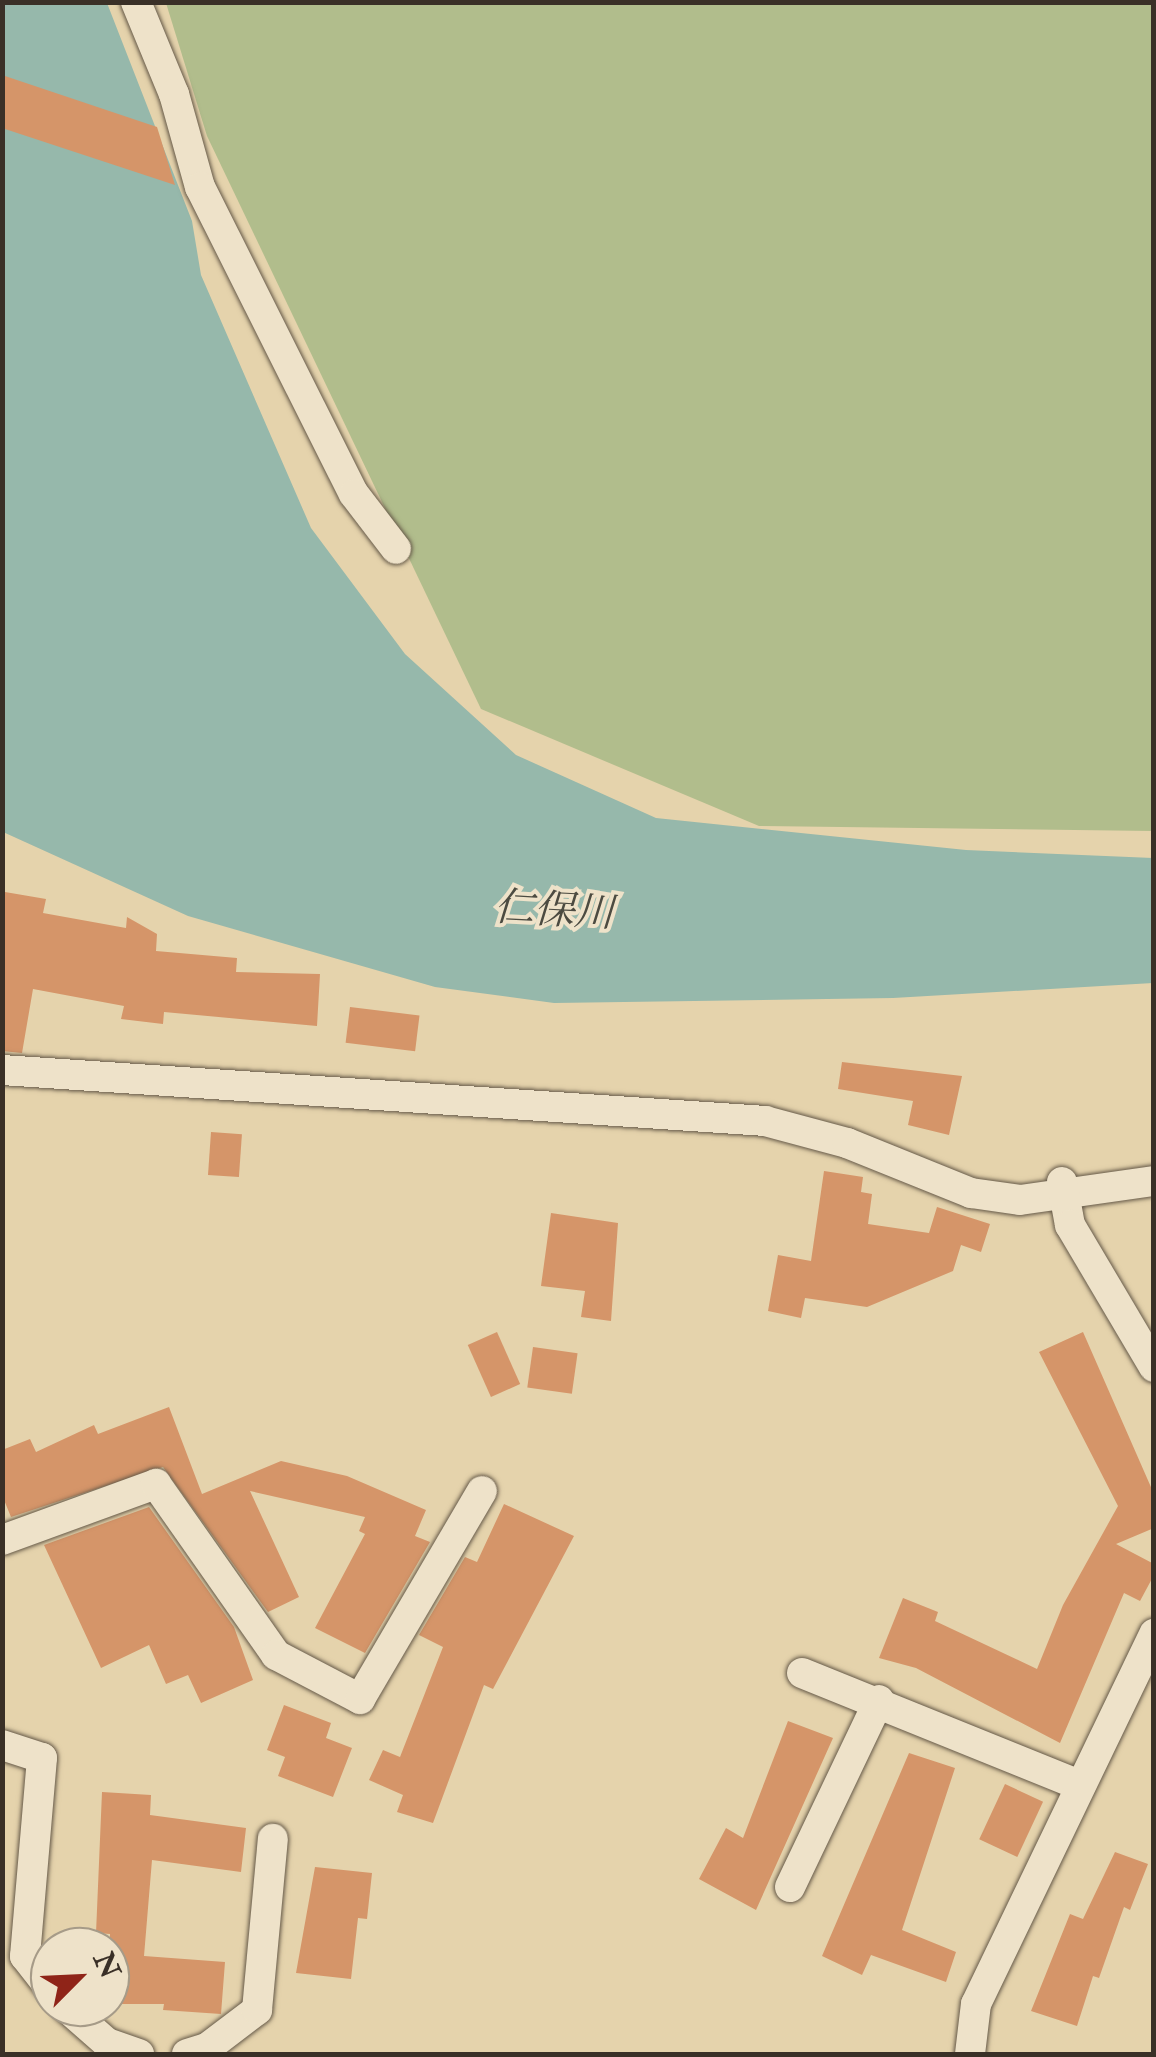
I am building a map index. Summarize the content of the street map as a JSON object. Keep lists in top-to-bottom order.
{
  "water": ["仁保川"],
  "north": "top right"
}
